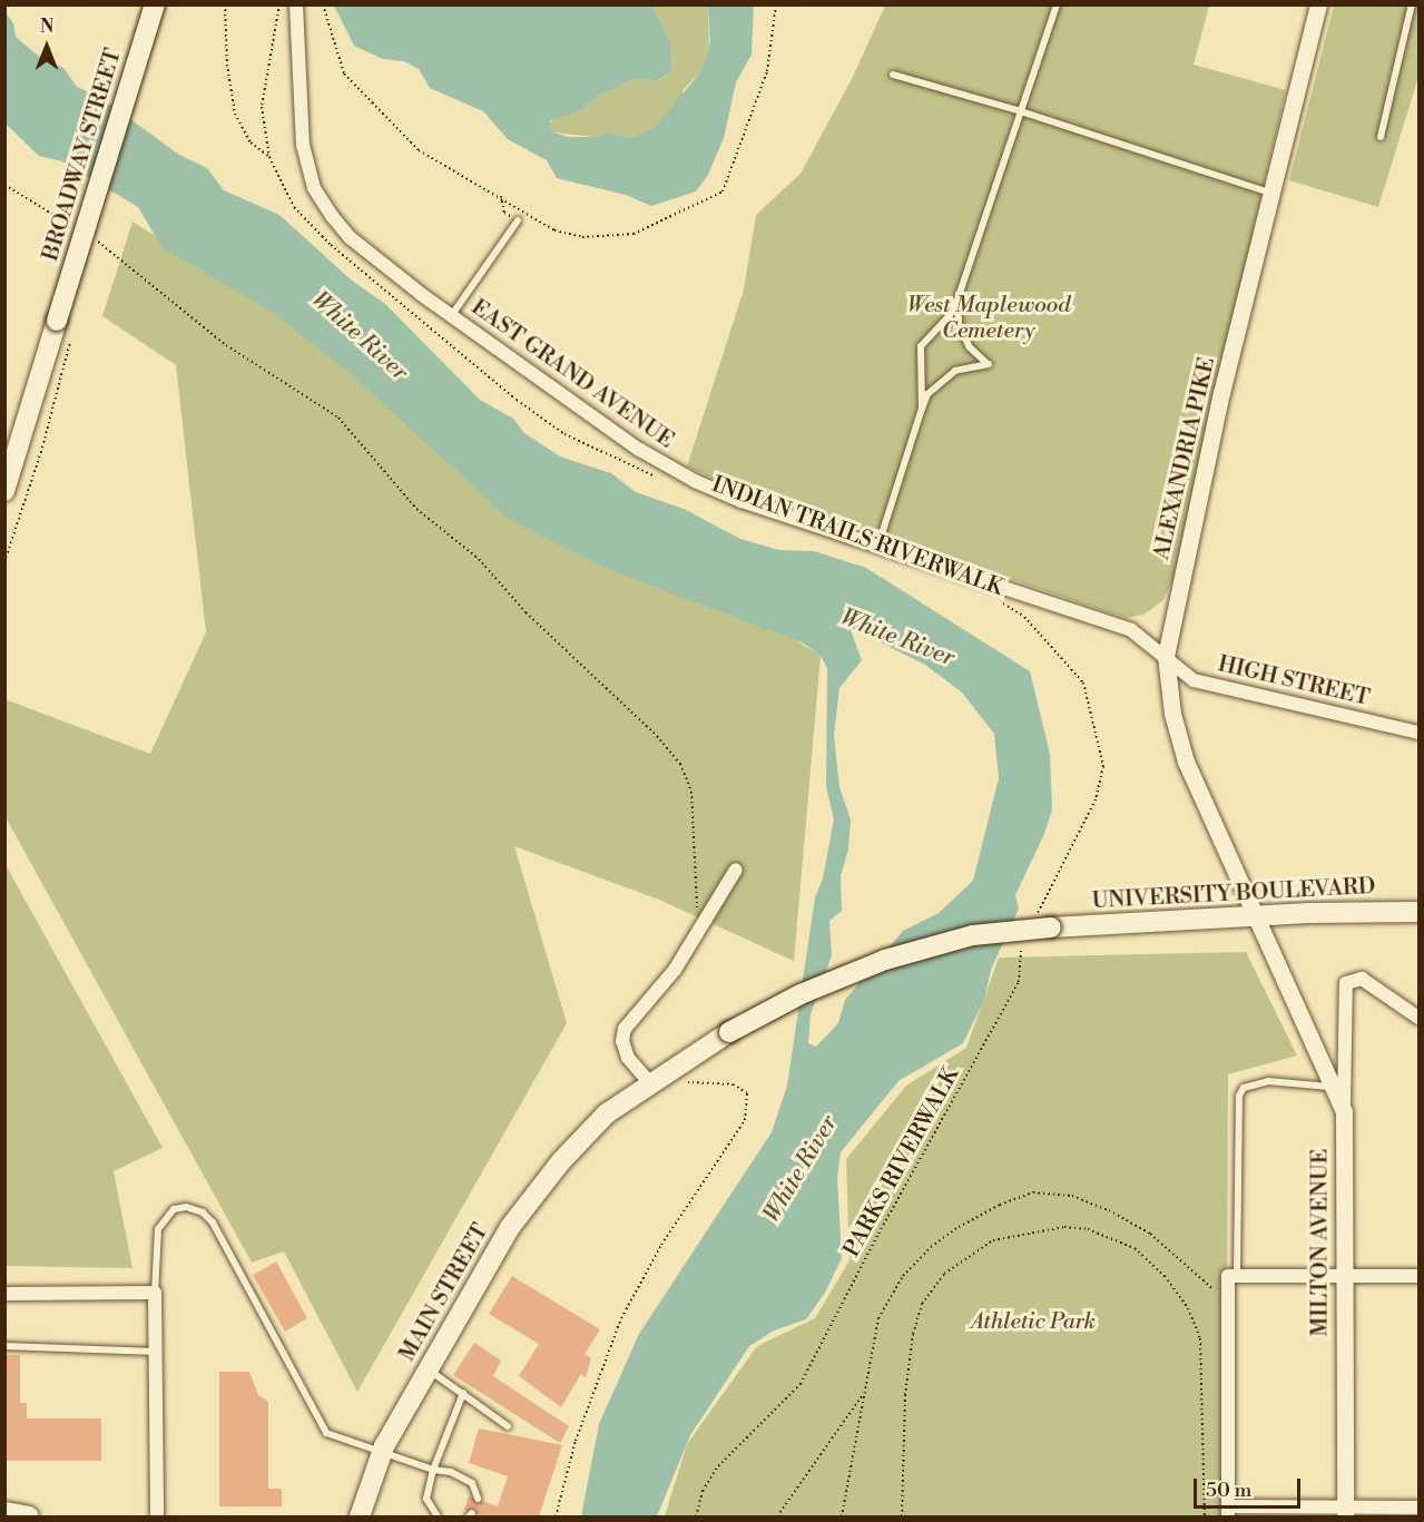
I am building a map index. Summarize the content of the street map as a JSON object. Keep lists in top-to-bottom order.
{
  "streets": {
    "main road": ["BROADWAY STREET", "UNIVERSITY BOULEVARD", "MAIN STREET"],
    "street": [
      "EAST GRAND AVENUE",
      "ALEXANDRIA PIKE",
      "HIGH STREET",
      "MILTON AVENUE"
    ],
    "path": ["INDIAN TRAILS RIVERWALK", "PARKS RIVERWALK"]
  },
  "crossings": [
    ["EAST GRAND AVENUE", "ALEXANDRIA PIKE"],
    ["EAST GRAND AVENUE", "HIGH STREET"],
    ["ALEXANDRIA PIKE", "HIGH STREET"],
    ["ALEXANDRIA PIKE", "UNIVERSITY BOULEVARD"],
    ["ALEXANDRIA PIKE", "MILTON AVENUE"],
    ["INDIAN TRAILS RIVERWALK", "UNIVERSITY BOULEVARD"],
    ["UNIVERSITY BOULEVARD", "MAIN STREET"]
  ],
  "water": ["White River"],
  "parks": ["West Maplewood Cemetery", "Athletic Park"],
  "scale_bar": "50 m",
  "north": "top"
}
